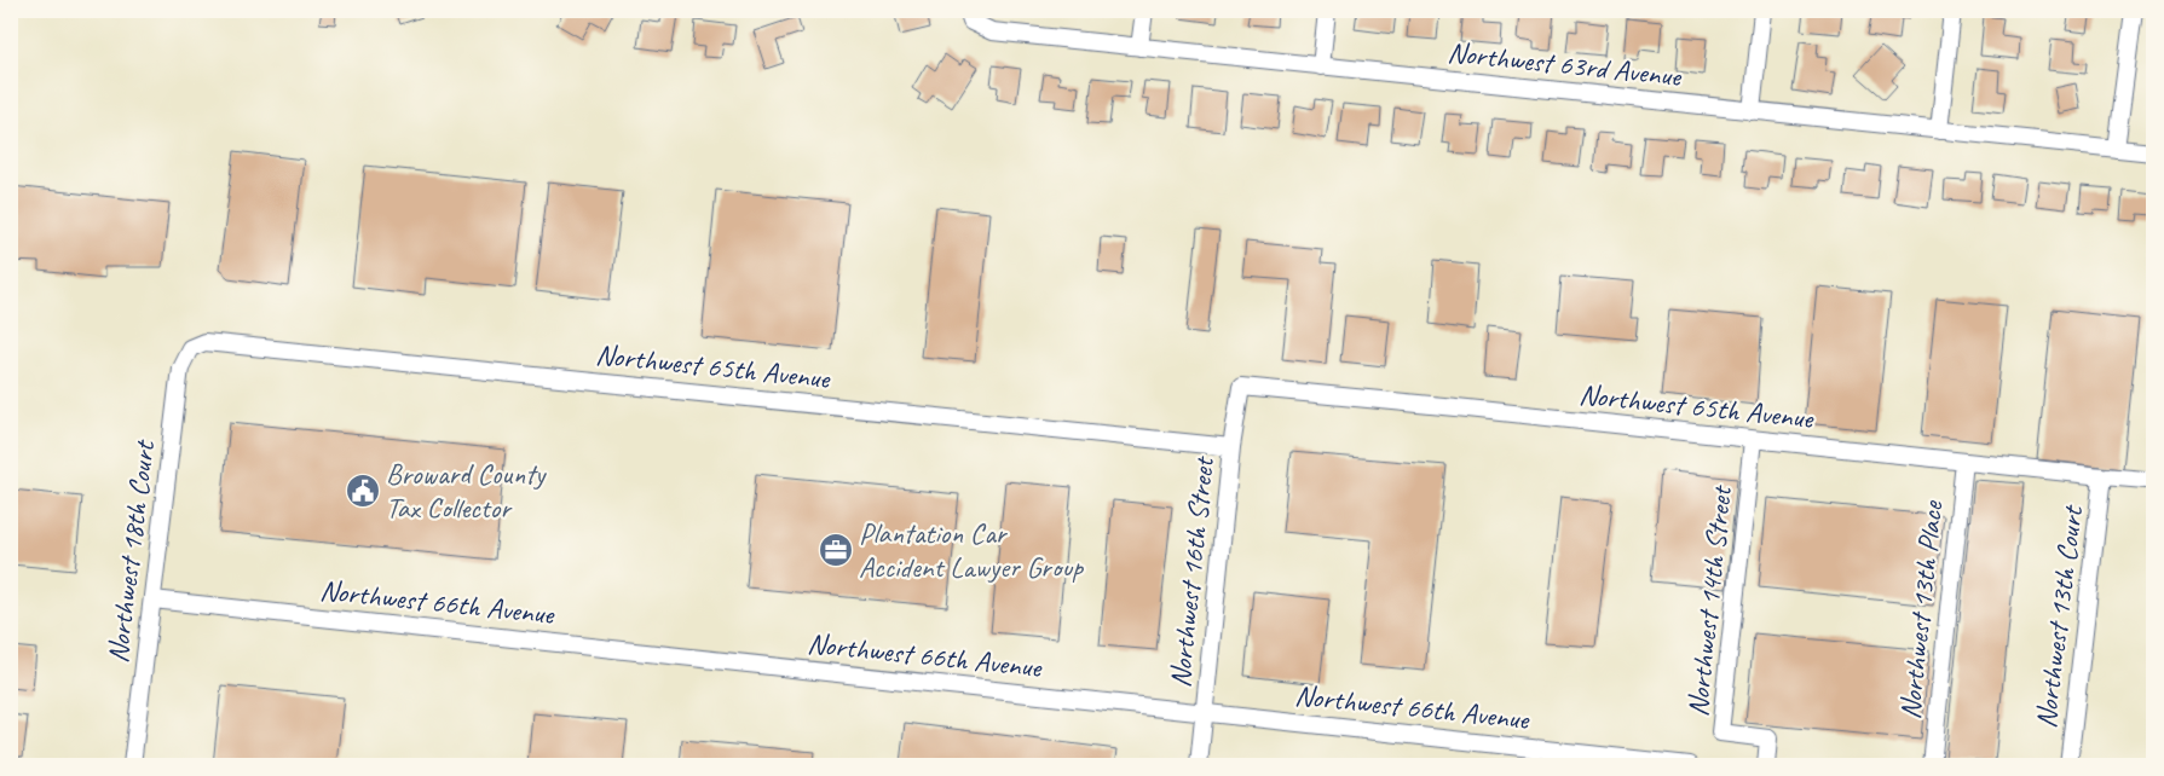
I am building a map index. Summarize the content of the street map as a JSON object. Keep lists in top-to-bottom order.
{
  "streets": {
    "street": [
      "Northwest 63rd Avenue",
      "Northwest 65th Avenue",
      "Northwest 18th Court",
      "Northwest 16th Street",
      "Northwest 66th Avenue",
      "Northwest 14th Street",
      "Northwest 13th Place",
      "Northwest 13th Court"
    ]
  },
  "crossings": [
    ["Northwest 65th Avenue", "Northwest 18th Court"],
    ["Northwest 65th Avenue", "Northwest 16th Street"],
    ["Northwest 65th Avenue", "Northwest 14th Street"],
    ["Northwest 65th Avenue", "Northwest 13th Place"],
    ["Northwest 65th Avenue", "Northwest 13th Court"],
    ["Northwest 18th Court", "Northwest 66th Avenue"],
    ["Northwest 16th Street", "Northwest 66th Avenue"]
  ],
  "places": {
    "public building": ["Broward County Tax Collector"],
    "office": ["Plantation Car Accident Lawyer Group"]
  }
}
